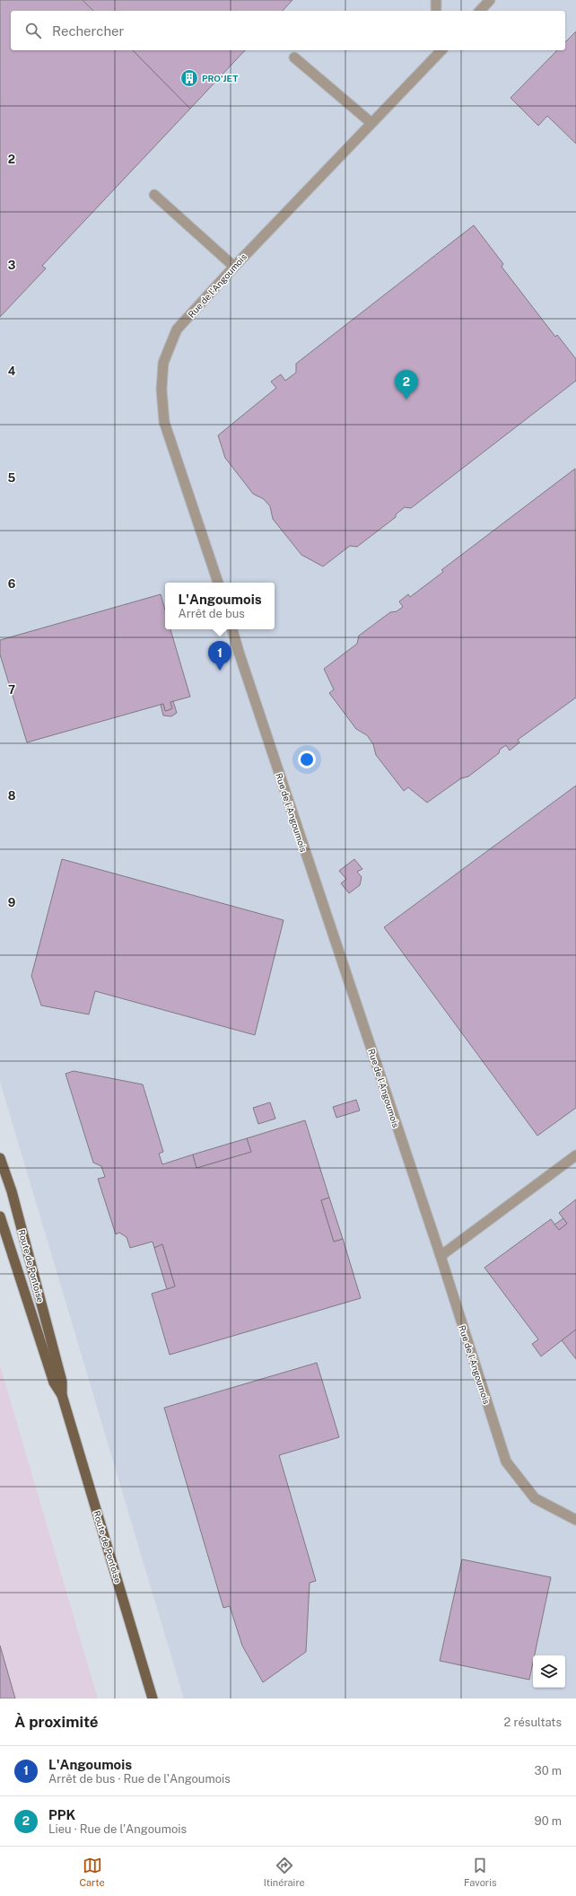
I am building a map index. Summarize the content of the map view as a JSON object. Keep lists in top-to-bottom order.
{
  "streets": {
    "main road": ["Route de Pontoise"],
    "street": ["Rue de l'Angoumois"]
  },
  "places": {
    "building": ["PRO'JET"]
  },
  "page": {
    "search": "Rechercher",
    "pins": ["2", "1"],
    "popup": ["L'Angoumois", "Arrêt de bus"],
    "heading": ["À proximité", "2 résultats"],
    "list": [
      {
        "mark": "1",
        "name": "L'Angoumois",
        "note": "Arrêt de bus · Rue de l'Angoumois",
        "value": "30 m"
      },
      {
        "mark": "2",
        "name": "PPK",
        "note": "Lieu · Rue de l'Angoumois",
        "value": "90 m"
      }
    ],
    "nav": ["Carte", "Itinéraire", "Favoris"]
  },
  "grid": {
    "rows": [
      "2",
      "3",
      "4",
      "5",
      "6",
      "7",
      "8",
      "9"
    ]
  }
}
